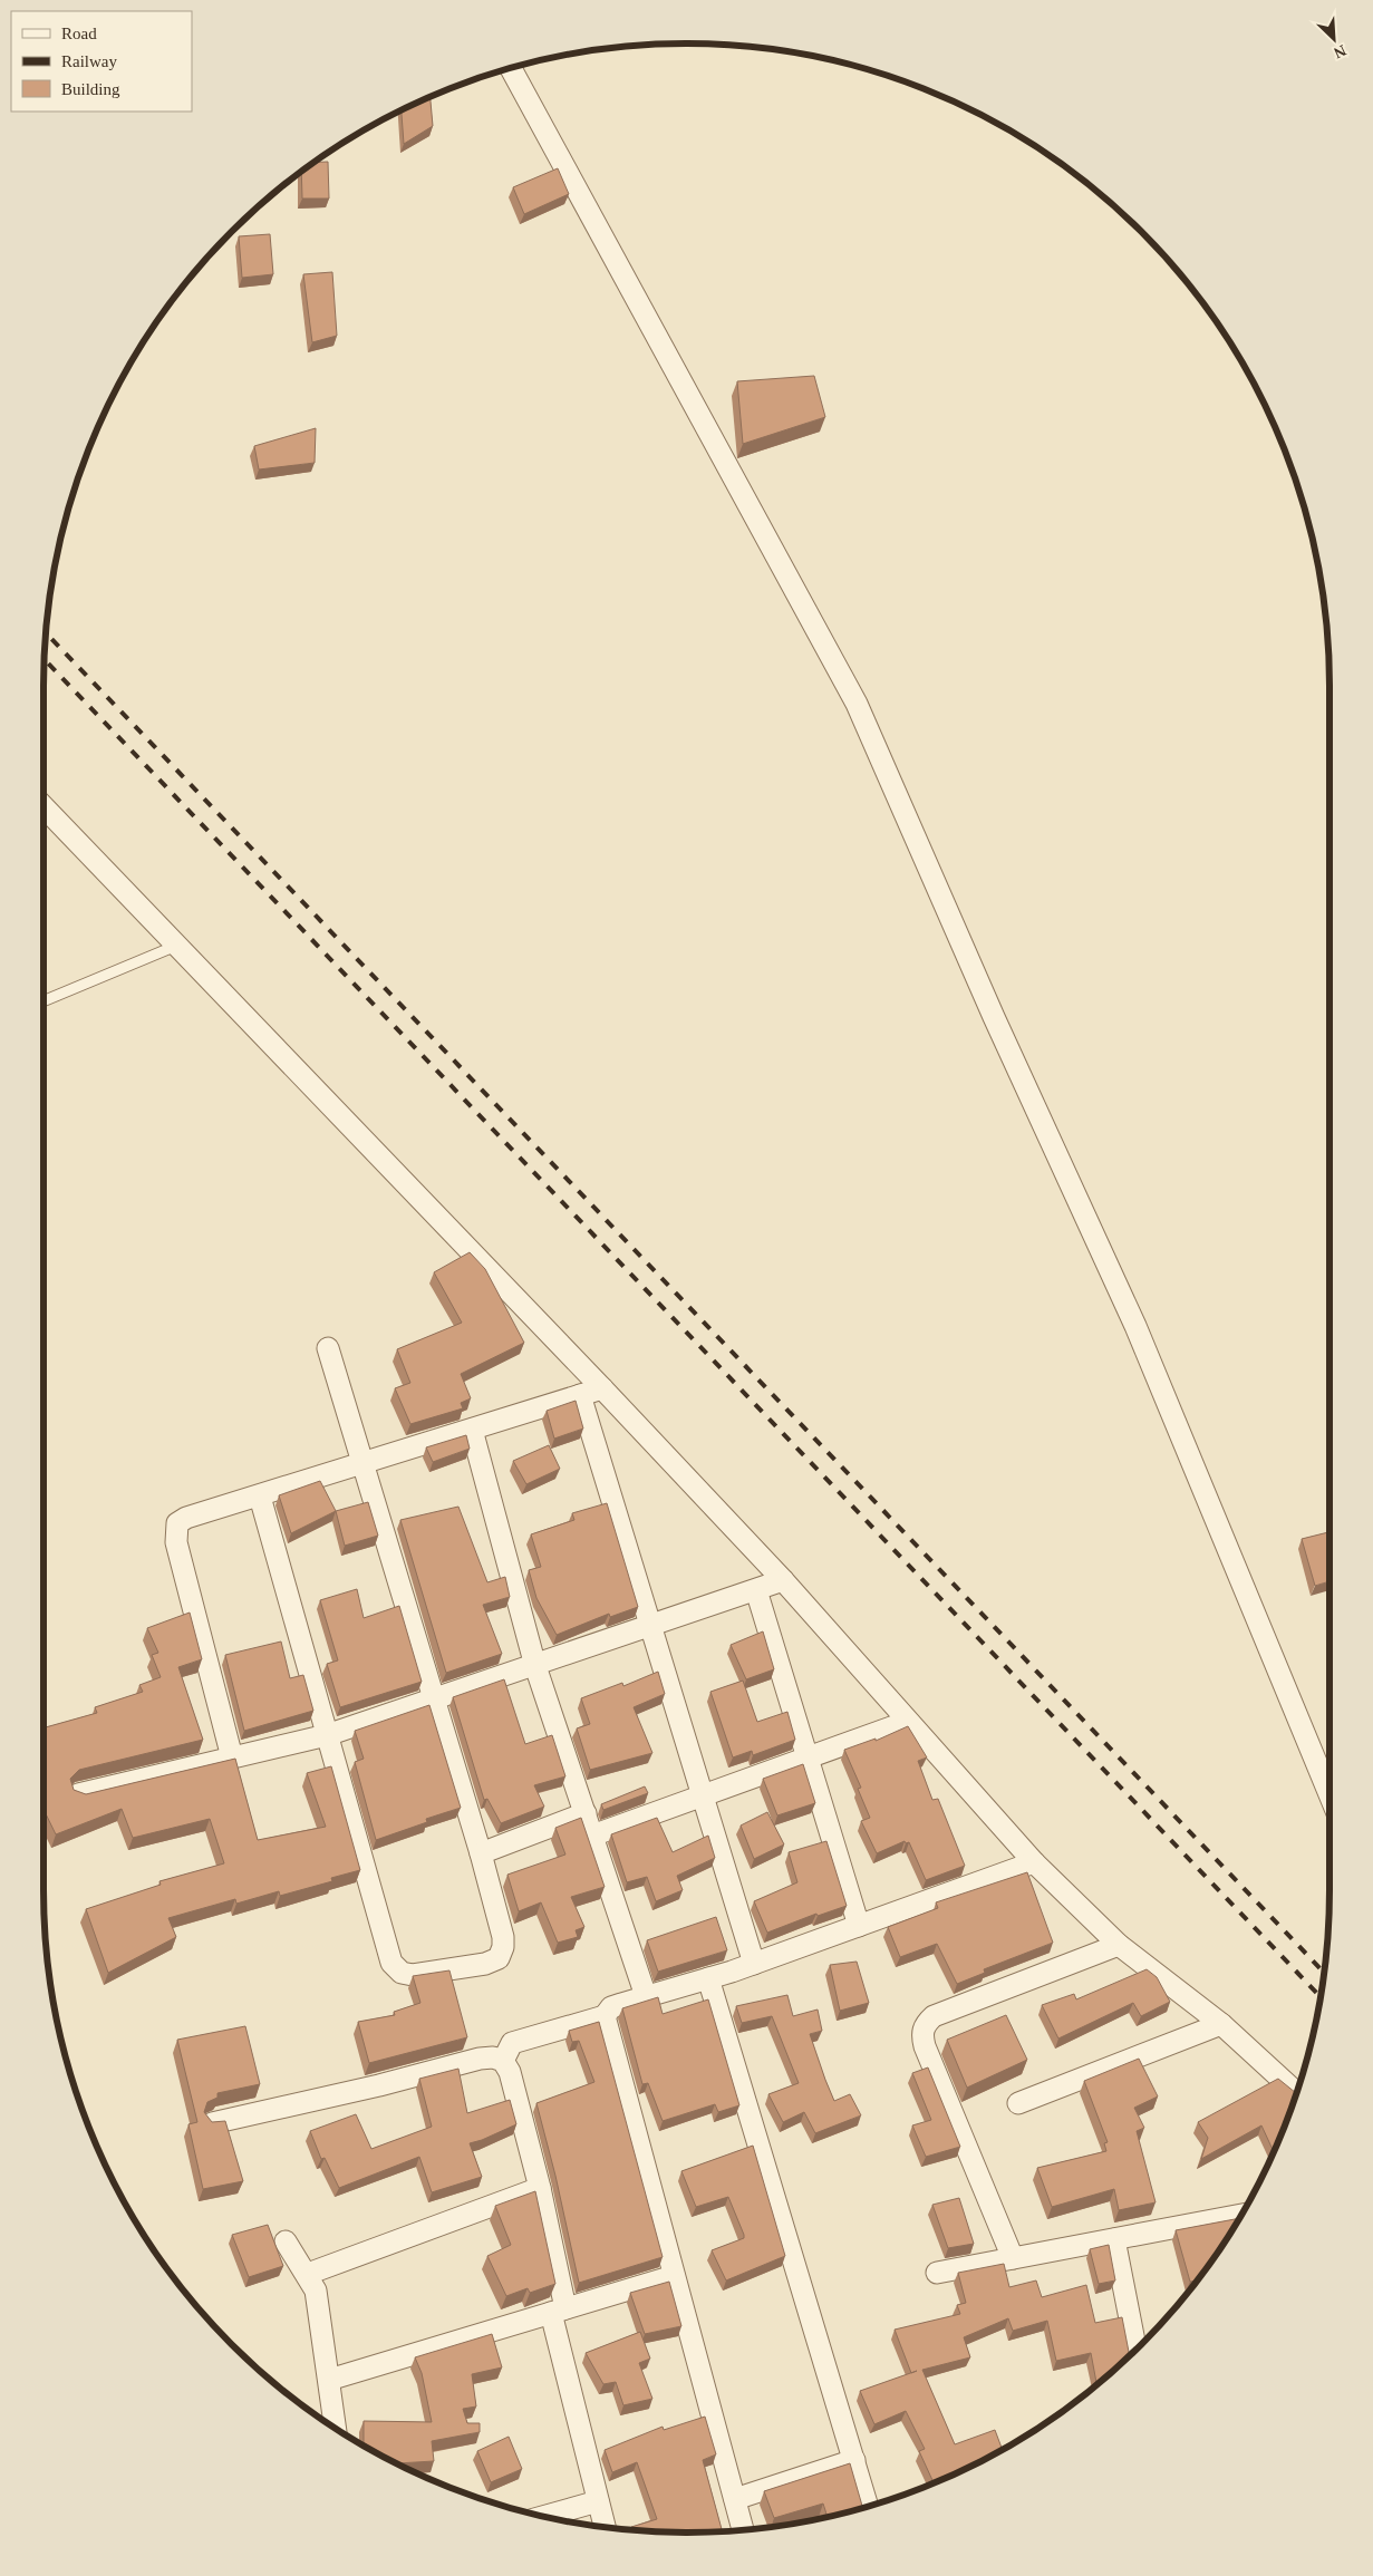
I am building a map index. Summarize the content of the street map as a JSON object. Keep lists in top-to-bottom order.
{
  "legend": ["Road", "Railway", "Building"],
  "north": "bottom right"
}
